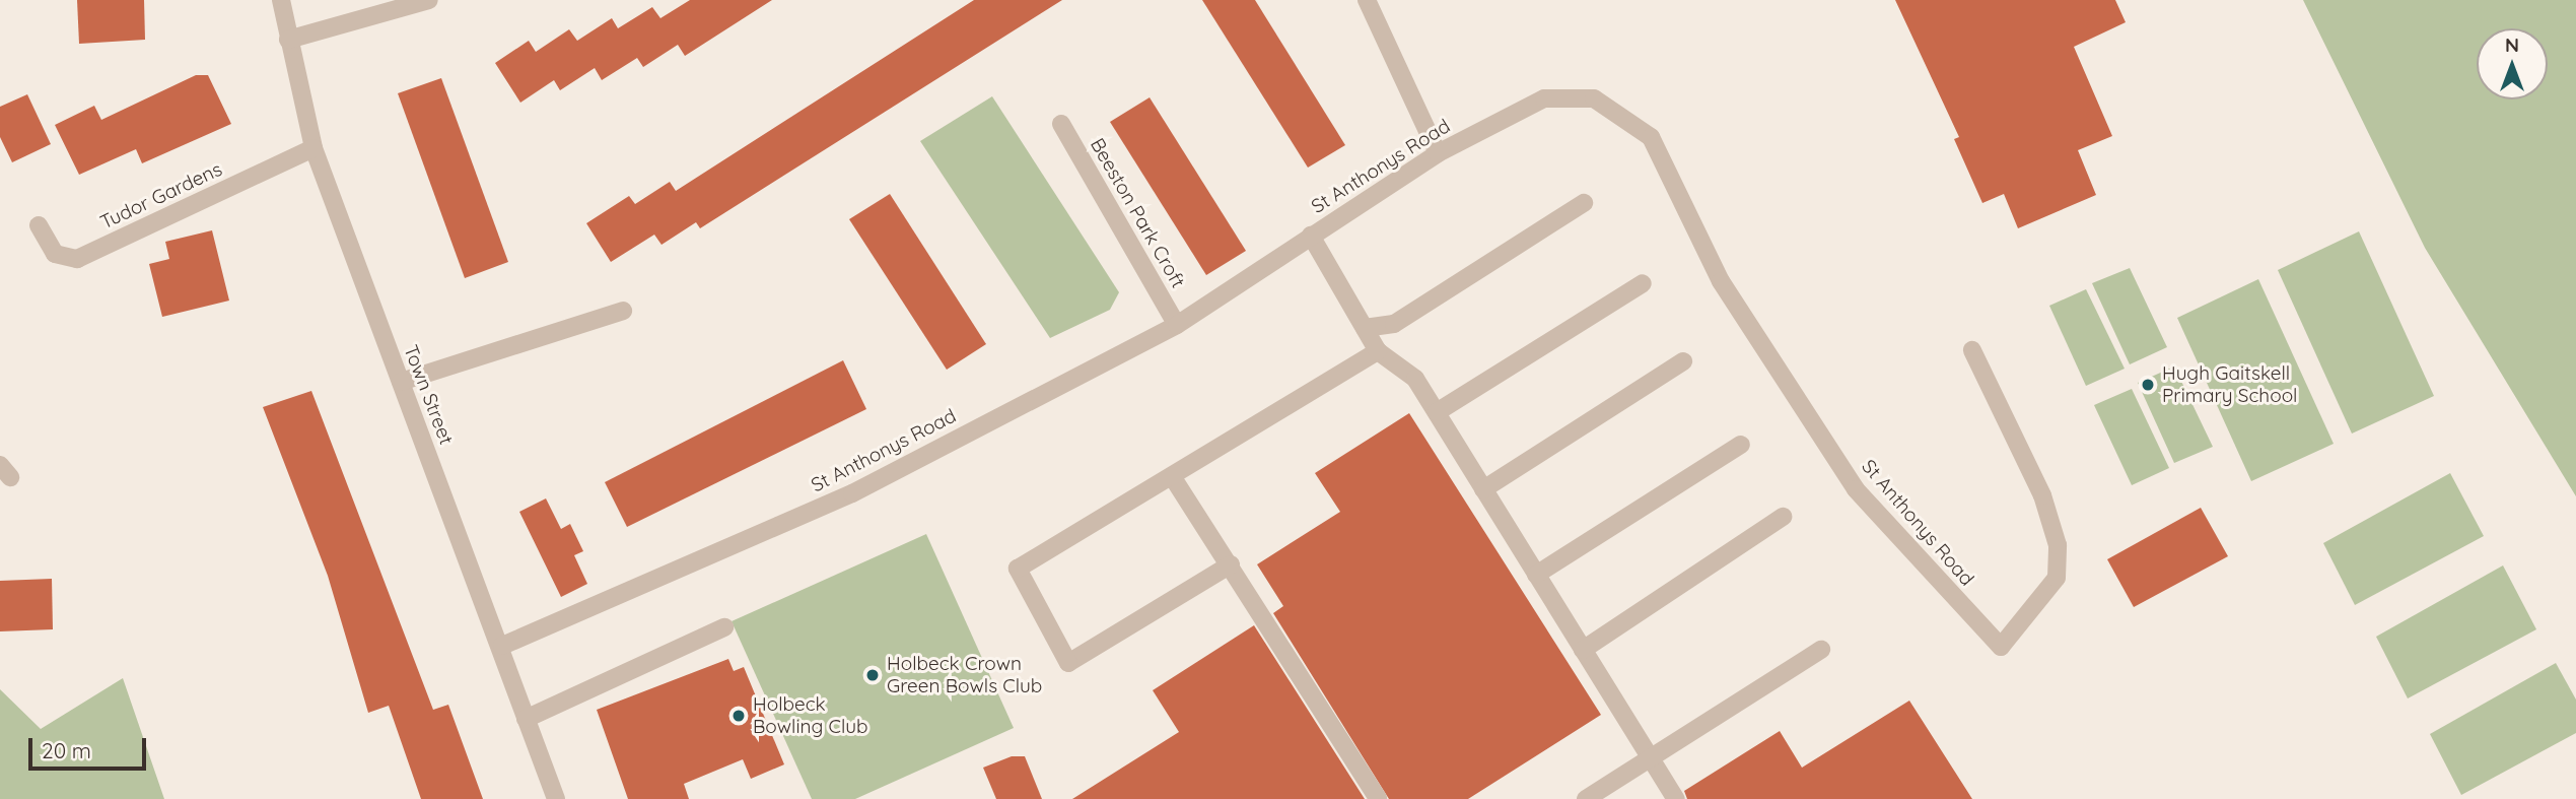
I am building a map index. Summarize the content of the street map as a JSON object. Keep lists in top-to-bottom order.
{
  "streets": {
    "street": [
      "St Anthonys Road",
      "Tudor Gardens",
      "Beeston Park Croft",
      "Town Street"
    ]
  },
  "crossings": [
    ["St Anthonys Road", "Beeston Park Croft"],
    ["St Anthonys Road", "Town Street"],
    ["Tudor Gardens", "Town Street"]
  ],
  "places": ["Hugh Gaitskell Primary School", "Holbeck Crown Green Bowls Club", "Holbeck Bowling Club"],
  "scale_bar": "20 m",
  "north": "top"
}
